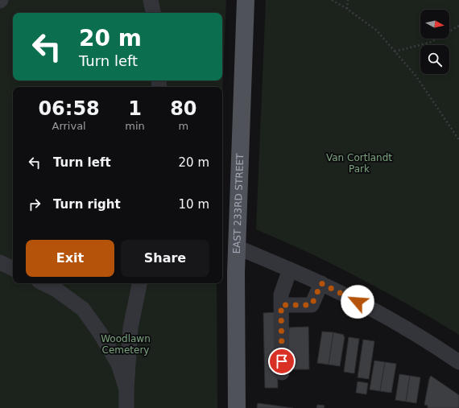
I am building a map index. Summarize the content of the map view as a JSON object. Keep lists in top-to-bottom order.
{
  "streets": {
    "main road": ["EAST 233RD STREET"]
  },
  "parks": ["Van Cortlandt Park", "Woodlawn Cemetery"],
  "north": "right",
  "page": {
    "turn": ["20 m", "Turn left"],
    "eta": [
      "06:58",
      "Arrival",
      "1",
      "min",
      "80",
      "m"
    ],
    "list": [
      {
        "name": "Turn left",
        "value": "20 m"
      },
      {
        "name": "Turn right",
        "value": "10 m"
      }
    ],
    "buttons": ["Exit", "Share"]
  }
}
